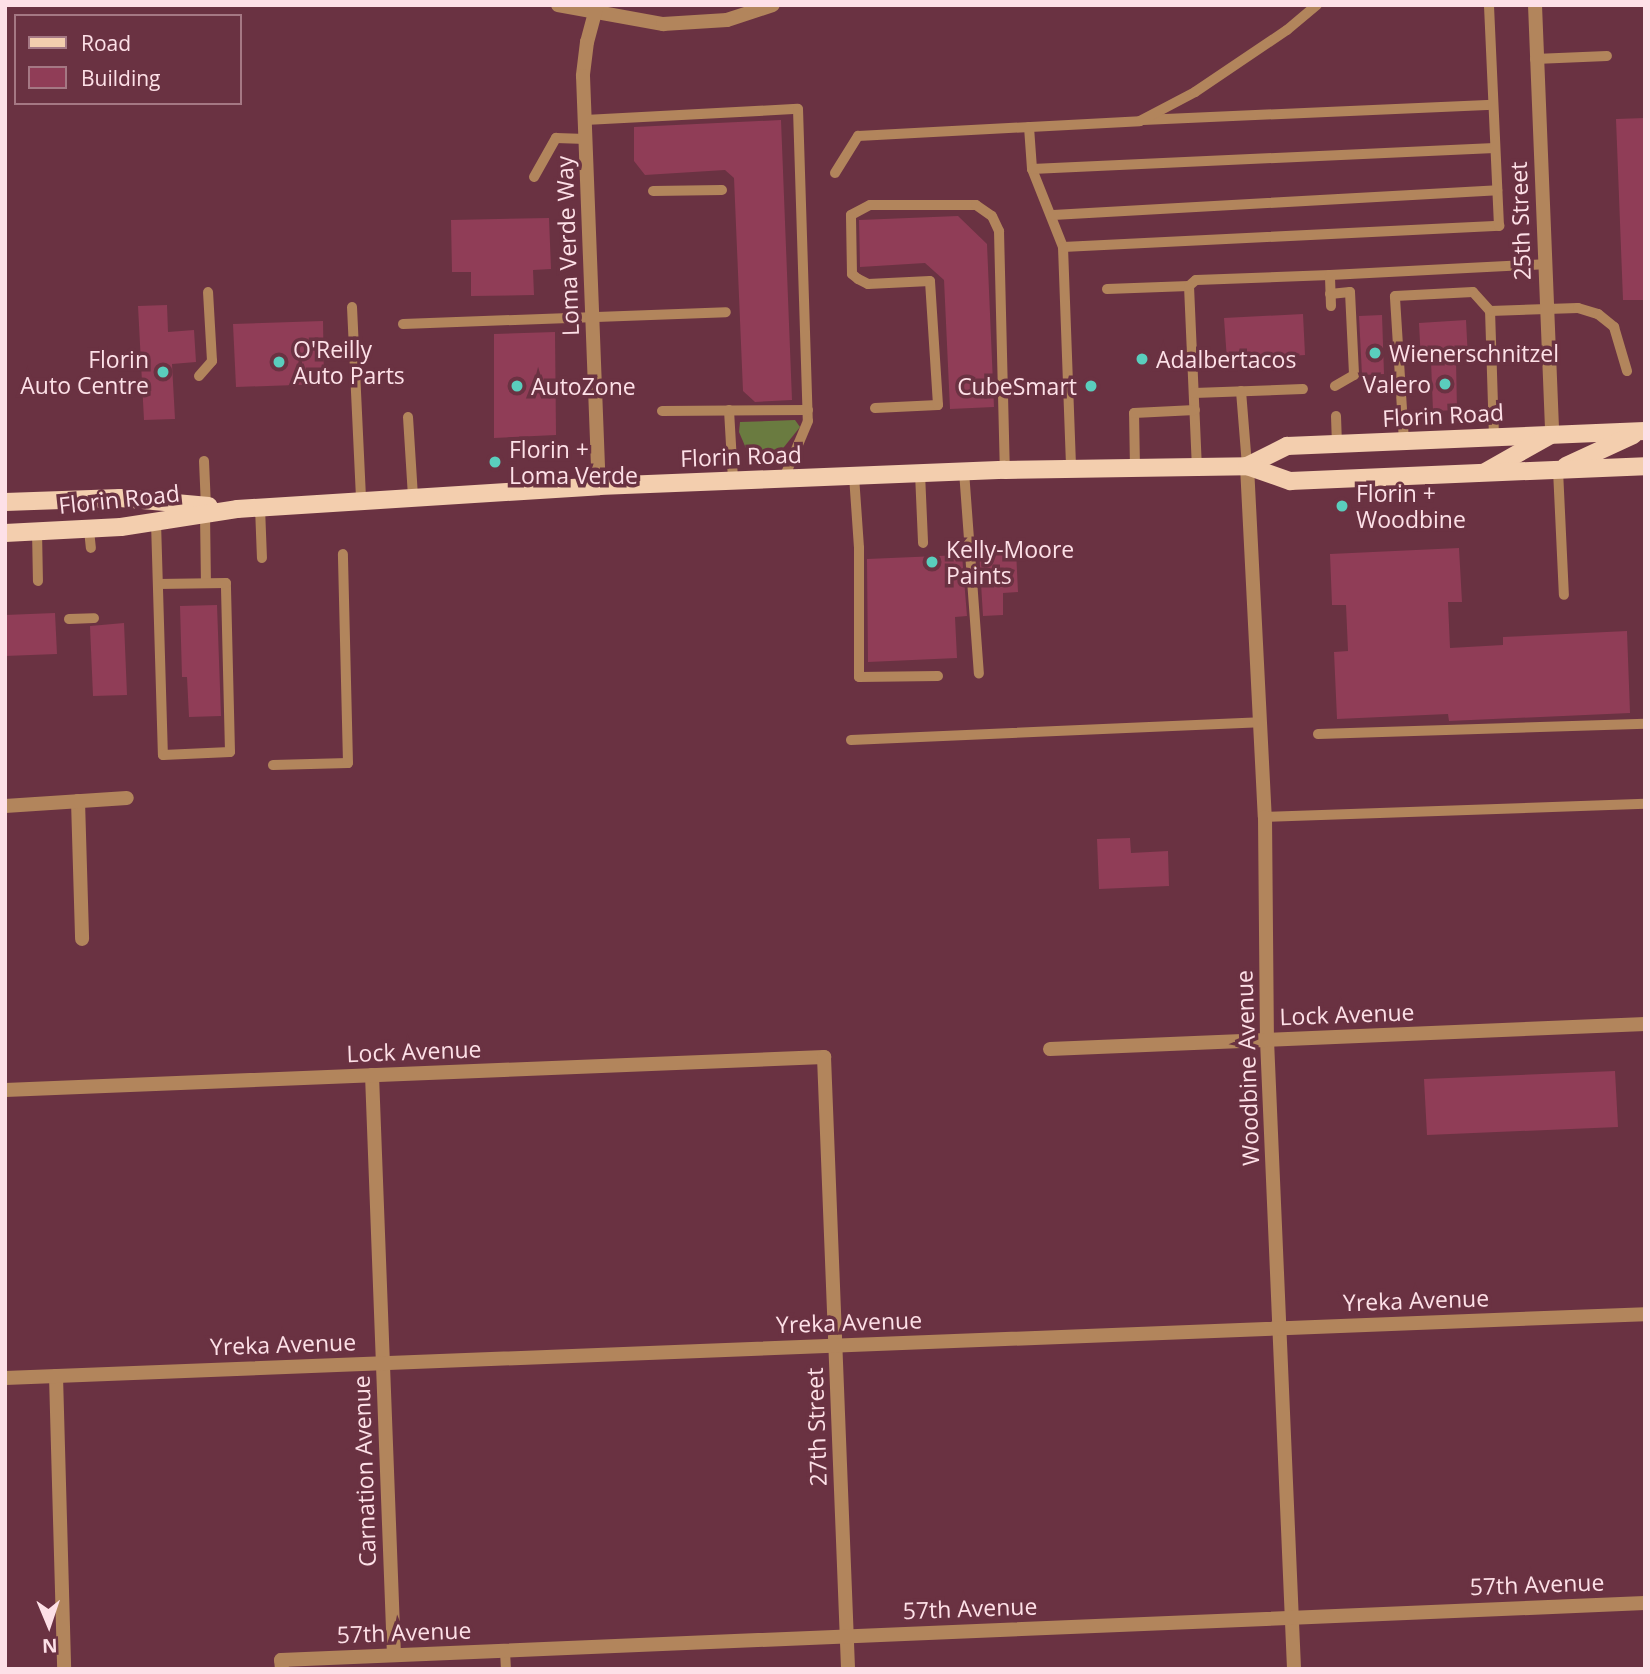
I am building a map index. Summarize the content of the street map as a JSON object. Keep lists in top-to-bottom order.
{
  "streets": {
    "main road": ["Florin Road"],
    "street": [
      "25th Street",
      "Loma Verde Way",
      "Lock Avenue",
      "Woodbine Avenue",
      "Yreka Avenue",
      "27th Street",
      "Carnation Avenue",
      "57th Avenue"
    ]
  },
  "crossings": [
    ["25th Street", "Florin Road"],
    ["Loma Verde Way", "Florin Road"],
    ["Florin Road", "Woodbine Avenue"],
    ["Lock Avenue", "Woodbine Avenue"],
    ["Lock Avenue", "27th Street"],
    ["Lock Avenue", "Carnation Avenue"],
    ["Woodbine Avenue", "Yreka Avenue"],
    ["Woodbine Avenue", "57th Avenue"],
    ["Yreka Avenue", "27th Street"],
    ["Yreka Avenue", "Carnation Avenue"],
    ["27th Street", "57th Avenue"],
    ["Carnation Avenue", "57th Avenue"]
  ],
  "places": [
    "Wienerschnitzel",
    "Adalbertacos",
    "O'Reilly Auto Parts",
    "Florin Auto Centre",
    "Valero",
    "AutoZone",
    "CubeSmart",
    "Florin + Loma Verde",
    "Florin + Woodbine",
    "Kelly-Moore Paints"
  ],
  "legend": ["Road", "Building"],
  "north": "bottom"
}
